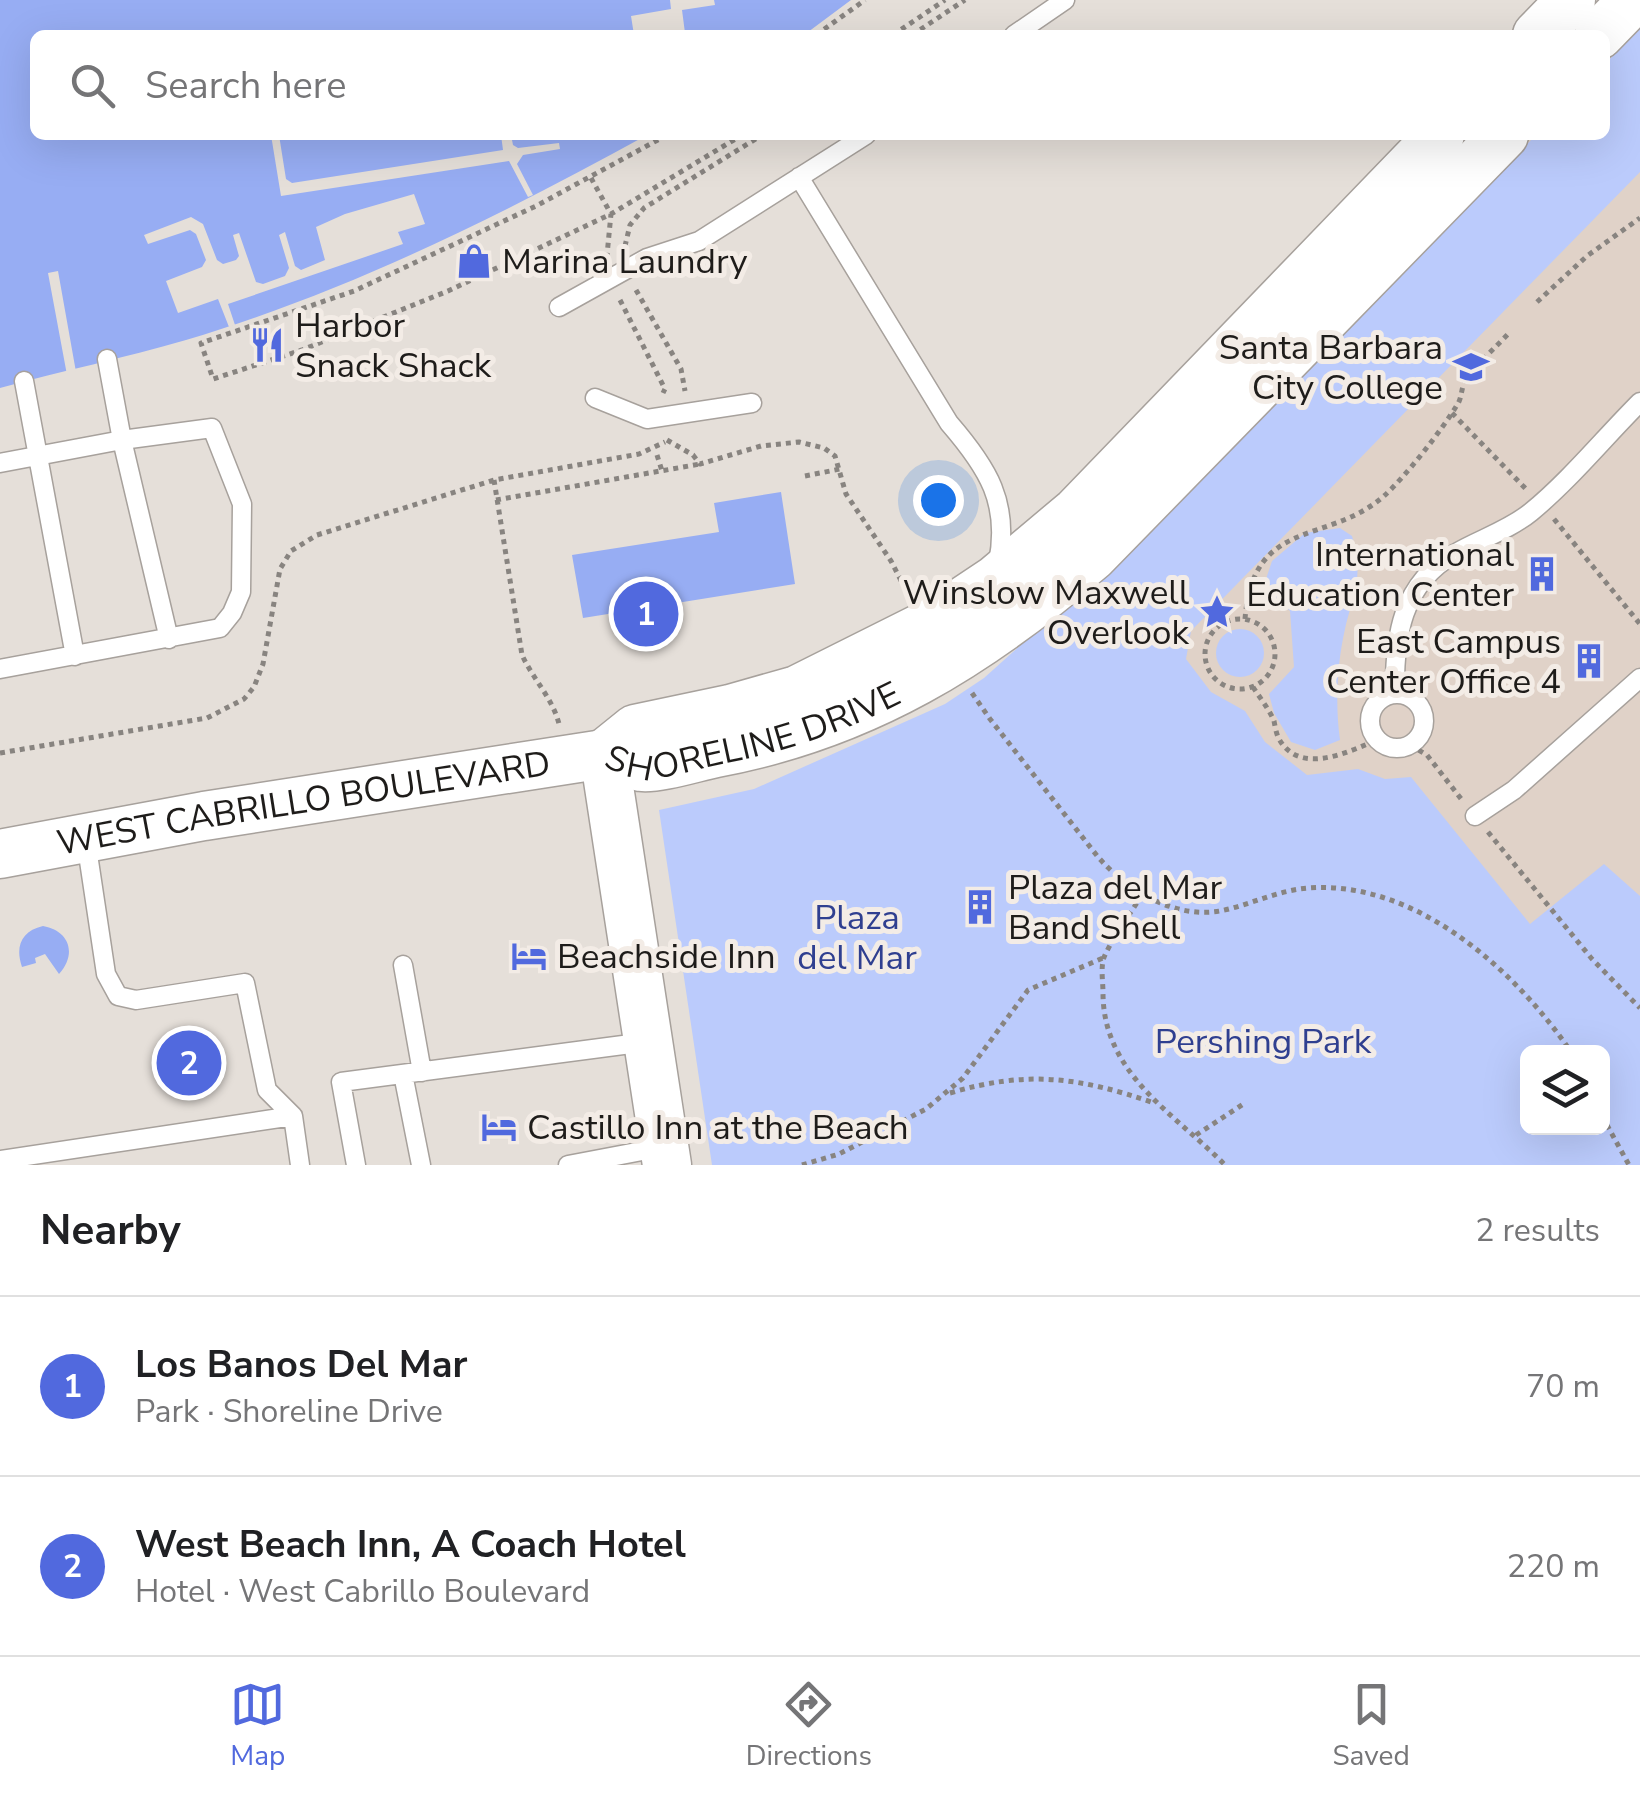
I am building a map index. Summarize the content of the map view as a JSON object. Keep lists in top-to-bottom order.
{
  "streets": {
    "main road": ["SHORELINE DRIVE", "WEST CABRILLO BOULEVARD"]
  },
  "crossings": [
    ["SHORELINE DRIVE", "WEST CABRILLO BOULEVARD"]
  ],
  "parks": ["Plaza del Mar", "Pershing Park"],
  "places": {
    "shop": ["Marina Laundry"],
    "restaurant": ["Harbor Snack Shack"],
    "school or university": ["Santa Barbara City College"],
    "building": ["International Education Center", "East Campus Center Office 4", "Plaza del Mar Band Shell"],
    "place": ["Winslow Maxwell Overlook"],
    "hotel": ["Beachside Inn", "Castillo Inn at the Beach"]
  },
  "page": {
    "search": "Search here",
    "pins": ["1", "2"],
    "heading": ["Nearby", "2 results"],
    "list": [
      {
        "mark": "1",
        "name": "Los Banos Del Mar",
        "note": "Park · Shoreline Drive",
        "value": "70 m"
      },
      {
        "mark": "2",
        "name": "West Beach Inn, A Coach Hotel",
        "note": "Hotel · West Cabrillo Boulevard",
        "value": "220 m"
      }
    ],
    "nav": ["Map", "Directions", "Saved"]
  }
}
